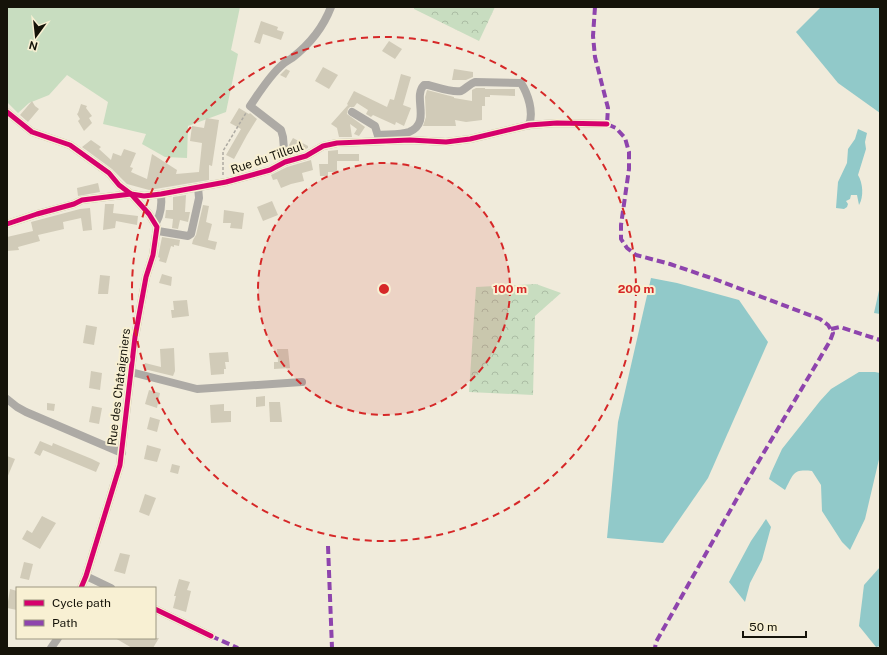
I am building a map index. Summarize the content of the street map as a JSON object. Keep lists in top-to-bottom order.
{
  "streets": {
    "street": ["Rue du Tilleul", "Rue des Châtaigniers"]
  },
  "crossings": [
    ["Rue du Tilleul", "Rue des Châtaigniers"]
  ],
  "legend": ["Cycle path", "Path"],
  "scale_bar": "50 m",
  "north": "bottom",
  "rings": ["100 m", "200 m"]
}
